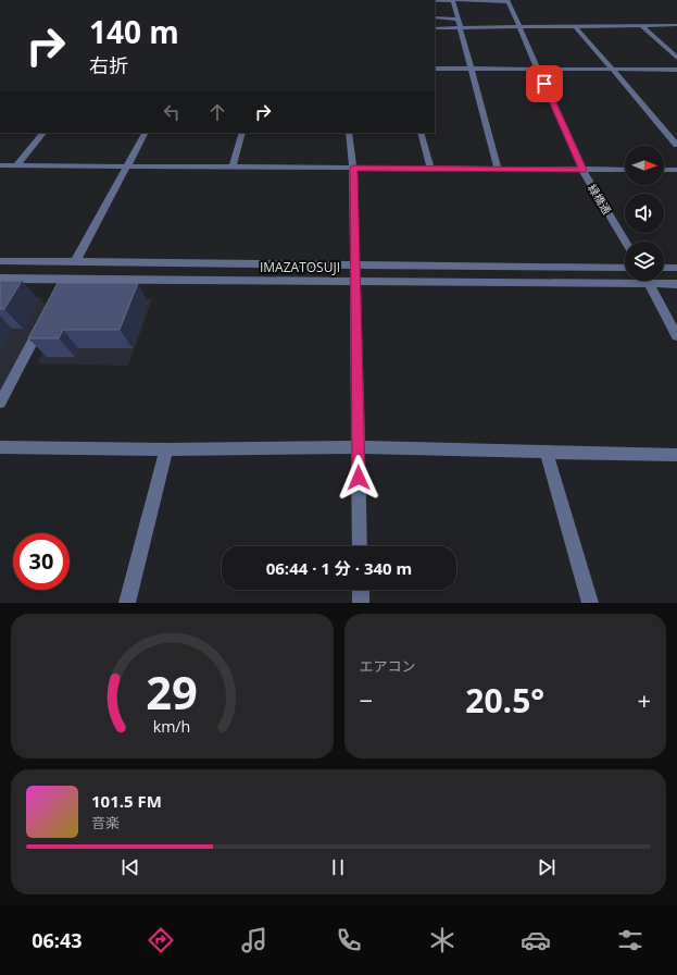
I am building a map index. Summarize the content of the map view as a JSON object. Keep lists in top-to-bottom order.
{
  "streets": {
    "street": ["緑橋通", "IMAZATOSUJI"]
  },
  "north": "right",
  "page": {
    "turn": ["140 m", "右折"],
    "limit": "30",
    "trip": "06:44 · 1 分 · 340 m",
    "tile": "エアコン",
    "heat": ["−", "20.5°", "+"],
    "song": ["101.5 FM", "音楽"],
    "tabs": "06:43",
    "gauge": ["29", "km/h"]
  }
}
